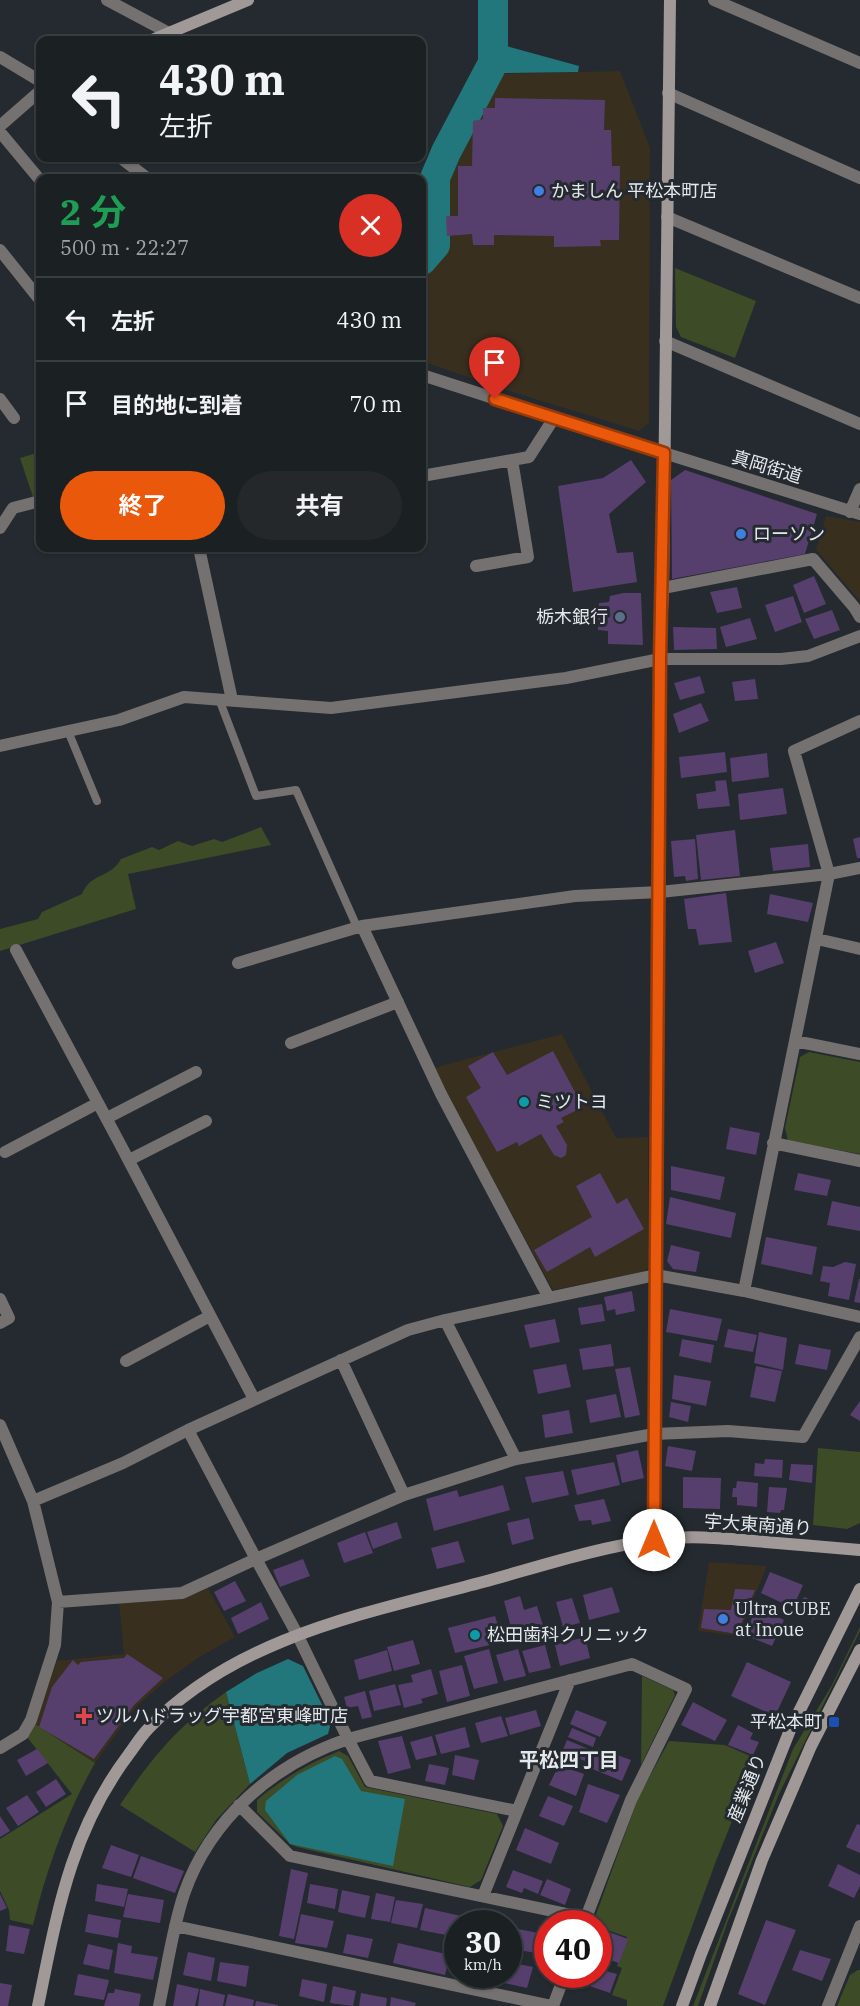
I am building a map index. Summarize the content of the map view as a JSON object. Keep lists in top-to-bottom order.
{
  "streets": {
    "street": ["真岡街道", "宇大東南通り", "産業通り"]
  },
  "districts": ["平松四丁目"],
  "places": {
    "other": [
      "かましん 平松本町店",
      "ローソン",
      "栃木銀行",
      "ミツトヨ",
      "Ultra CUBE at Inoue",
      "松田歯科クリニック"
    ],
    "health": ["ツルハドラッグ宇都宮東峰町店"],
    "transit": ["平松本町"]
  },
  "page": {
    "turn": ["430 m", "左折"],
    "heading": ["2 分", "500 m · 22:27"],
    "list": [
      {
        "name": "左折",
        "value": "430 m"
      },
      {
        "name": "目的地に到着",
        "value": "70 m"
      }
    ],
    "buttons": ["終了", "共有"],
    "speed": "30 km/h",
    "limit": "40"
  }
}
